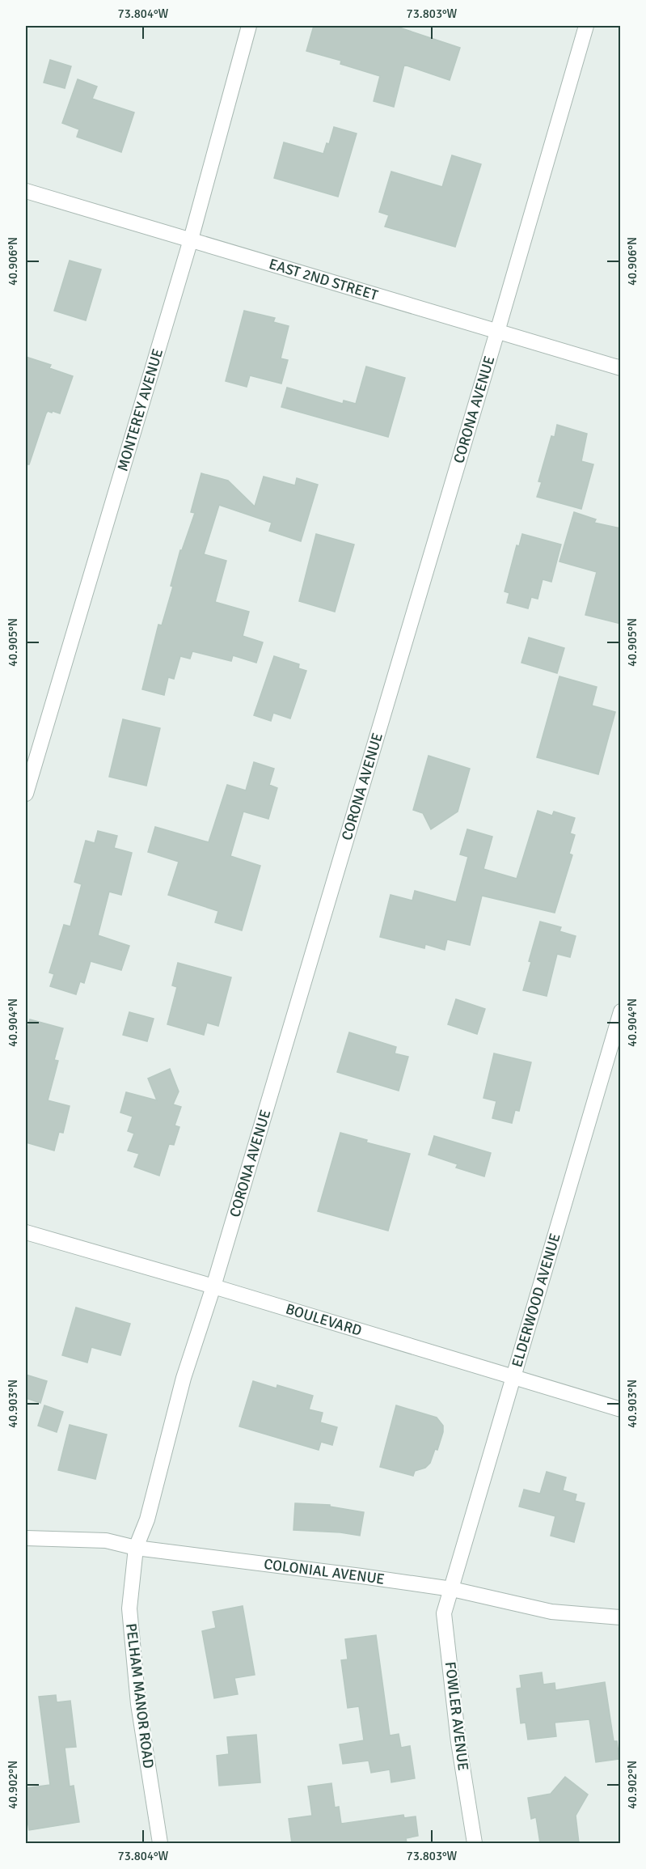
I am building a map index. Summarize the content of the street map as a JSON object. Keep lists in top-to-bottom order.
{
  "streets": {
    "street": [
      "EAST 2ND STREET",
      "MONTEREY AVENUE",
      "CORONA AVENUE",
      "ELDERWOOD AVENUE",
      "BOULEVARD",
      "COLONIAL AVENUE",
      "PELHAM MANOR ROAD",
      "FOWLER AVENUE"
    ]
  },
  "crossings": [
    ["EAST 2ND STREET", "MONTEREY AVENUE"],
    ["EAST 2ND STREET", "CORONA AVENUE"],
    ["CORONA AVENUE", "BOULEVARD"],
    ["CORONA AVENUE", "COLONIAL AVENUE"],
    ["CORONA AVENUE", "PELHAM MANOR ROAD"],
    ["ELDERWOOD AVENUE", "BOULEVARD"],
    ["ELDERWOOD AVENUE", "COLONIAL AVENUE"],
    ["ELDERWOOD AVENUE", "FOWLER AVENUE"],
    ["COLONIAL AVENUE", "PELHAM MANOR ROAD"],
    ["COLONIAL AVENUE", "FOWLER AVENUE"]
  ],
  "coordinates": [
    "73.804°W",
    "73.803°W",
    "40.906°N",
    "40.905°N",
    "40.904°N",
    "40.903°N",
    "40.902°N"
  ]
}
